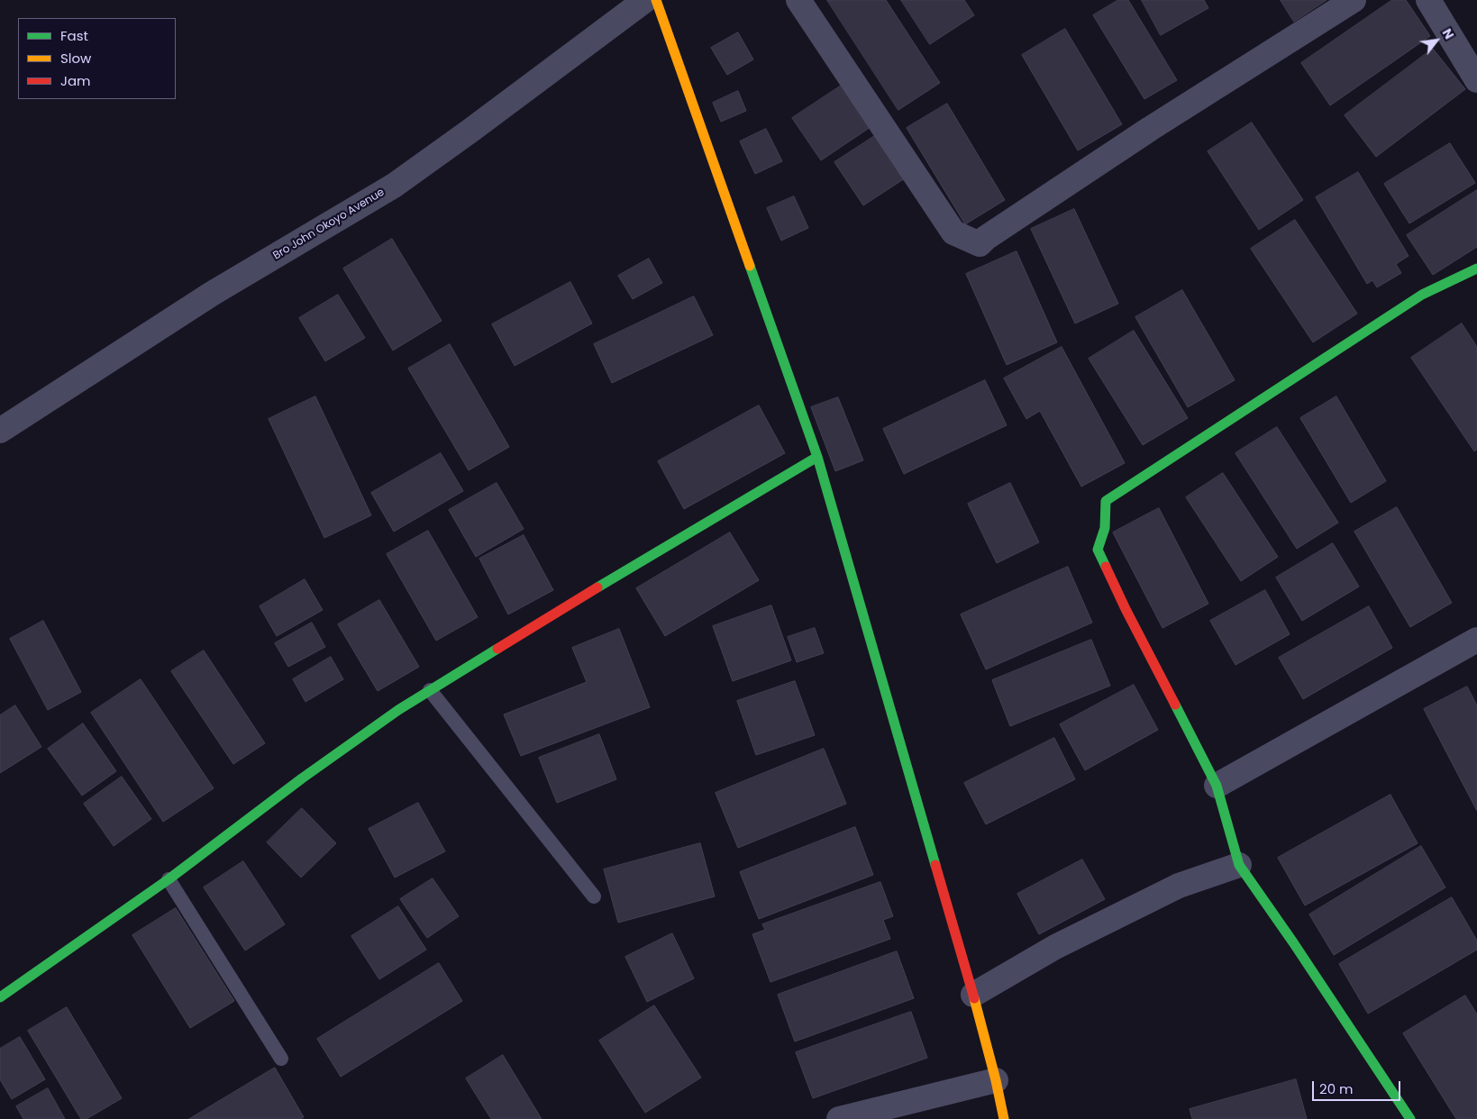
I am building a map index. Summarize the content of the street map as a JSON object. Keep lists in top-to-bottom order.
{
  "streets": {
    "street": ["Bro John Okoyo Avenue"]
  },
  "legend": ["Fast", "Slow", "Jam"],
  "scale_bar": "20 m",
  "north": "top right"
}
